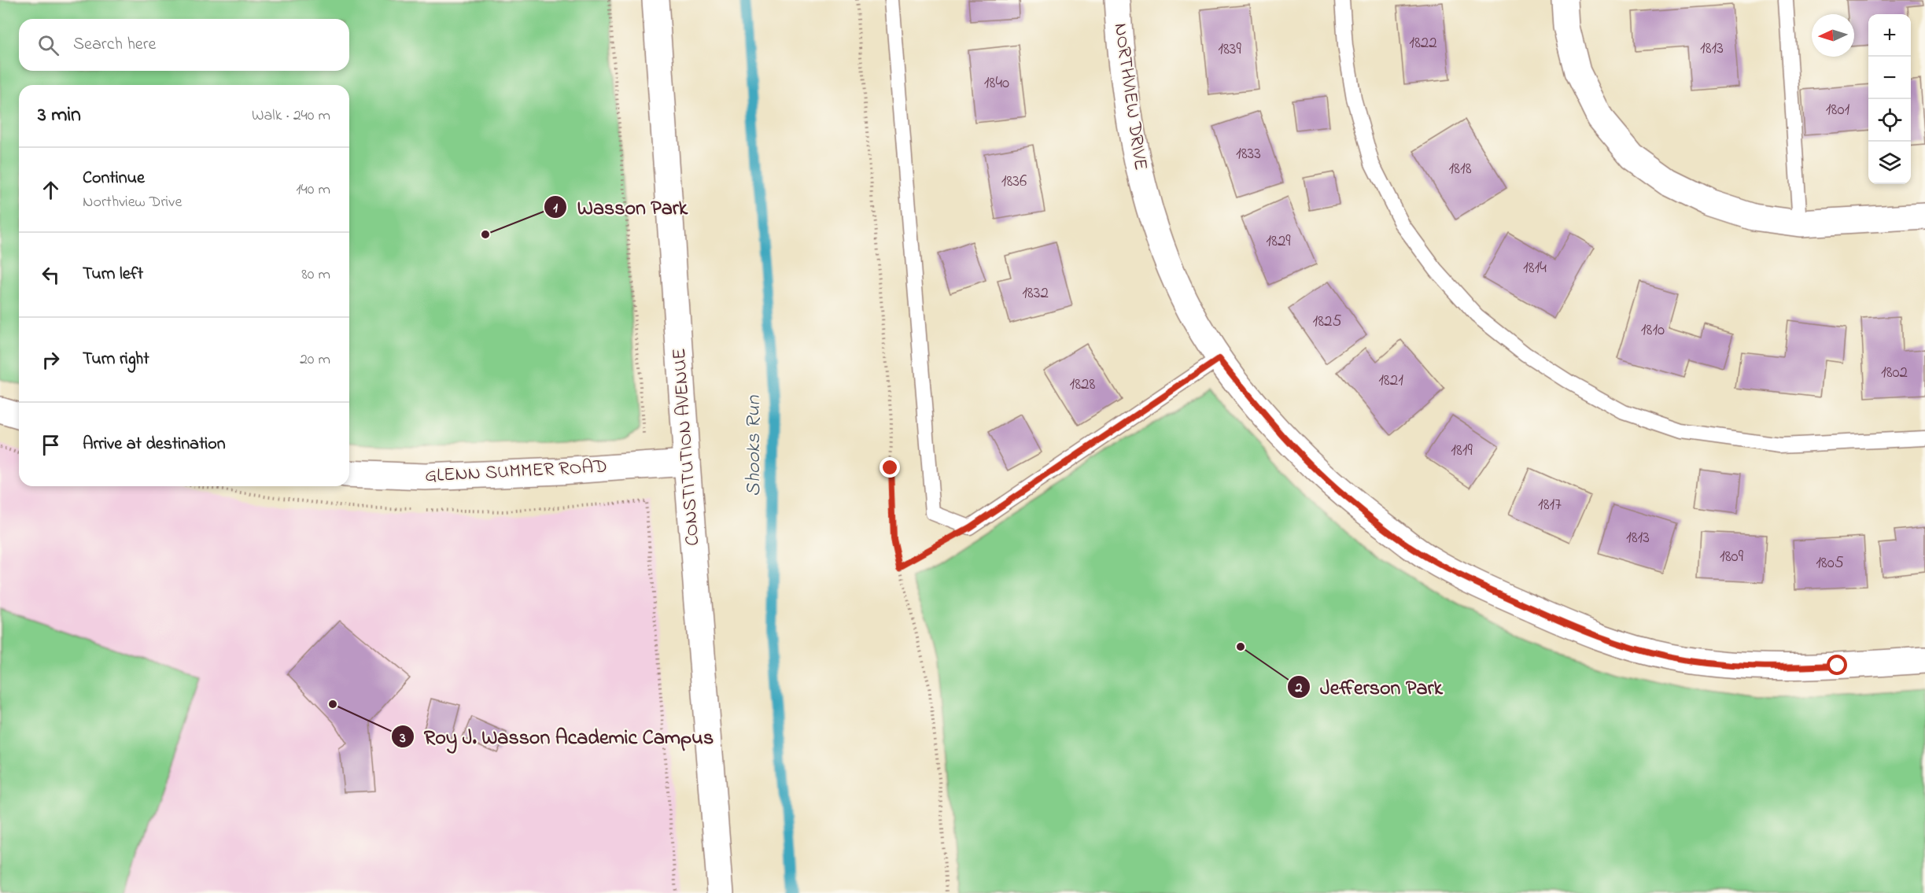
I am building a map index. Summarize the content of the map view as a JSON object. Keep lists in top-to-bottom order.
{
  "streets": {
    "street": ["NORTHVIEW DRIVE", "CONSTITUTION AVENUE", "GLENN SUMMER ROAD"]
  },
  "crossings": [
    ["CONSTITUTION AVENUE", "GLENN SUMMER ROAD"]
  ],
  "water": ["Shooks Run"],
  "places": ["Wasson Park", "Jefferson Park", "Roy J. Wasson Academic Campus"],
  "house_numbers": [
    "1822",
    "1813",
    "1839",
    "1840",
    "1801",
    "1833",
    "1818",
    "1836",
    "1829",
    "1814",
    "1832",
    "1825",
    "1810",
    "1802",
    "1821",
    "1828",
    "1819",
    "1817",
    "1813",
    "1809",
    "1805"
  ],
  "north": "left",
  "page": {
    "map_buttons": ["+", "−"],
    "search": "Search here",
    "heading": ["3 min", "Walk · 240 m"],
    "list": [
      ["Continue", "Northview Drive", "140 m"],
      ["Turn left", "80 m"],
      ["Turn right", "20 m"],
      "Arrive at destination"
    ]
  }
}
